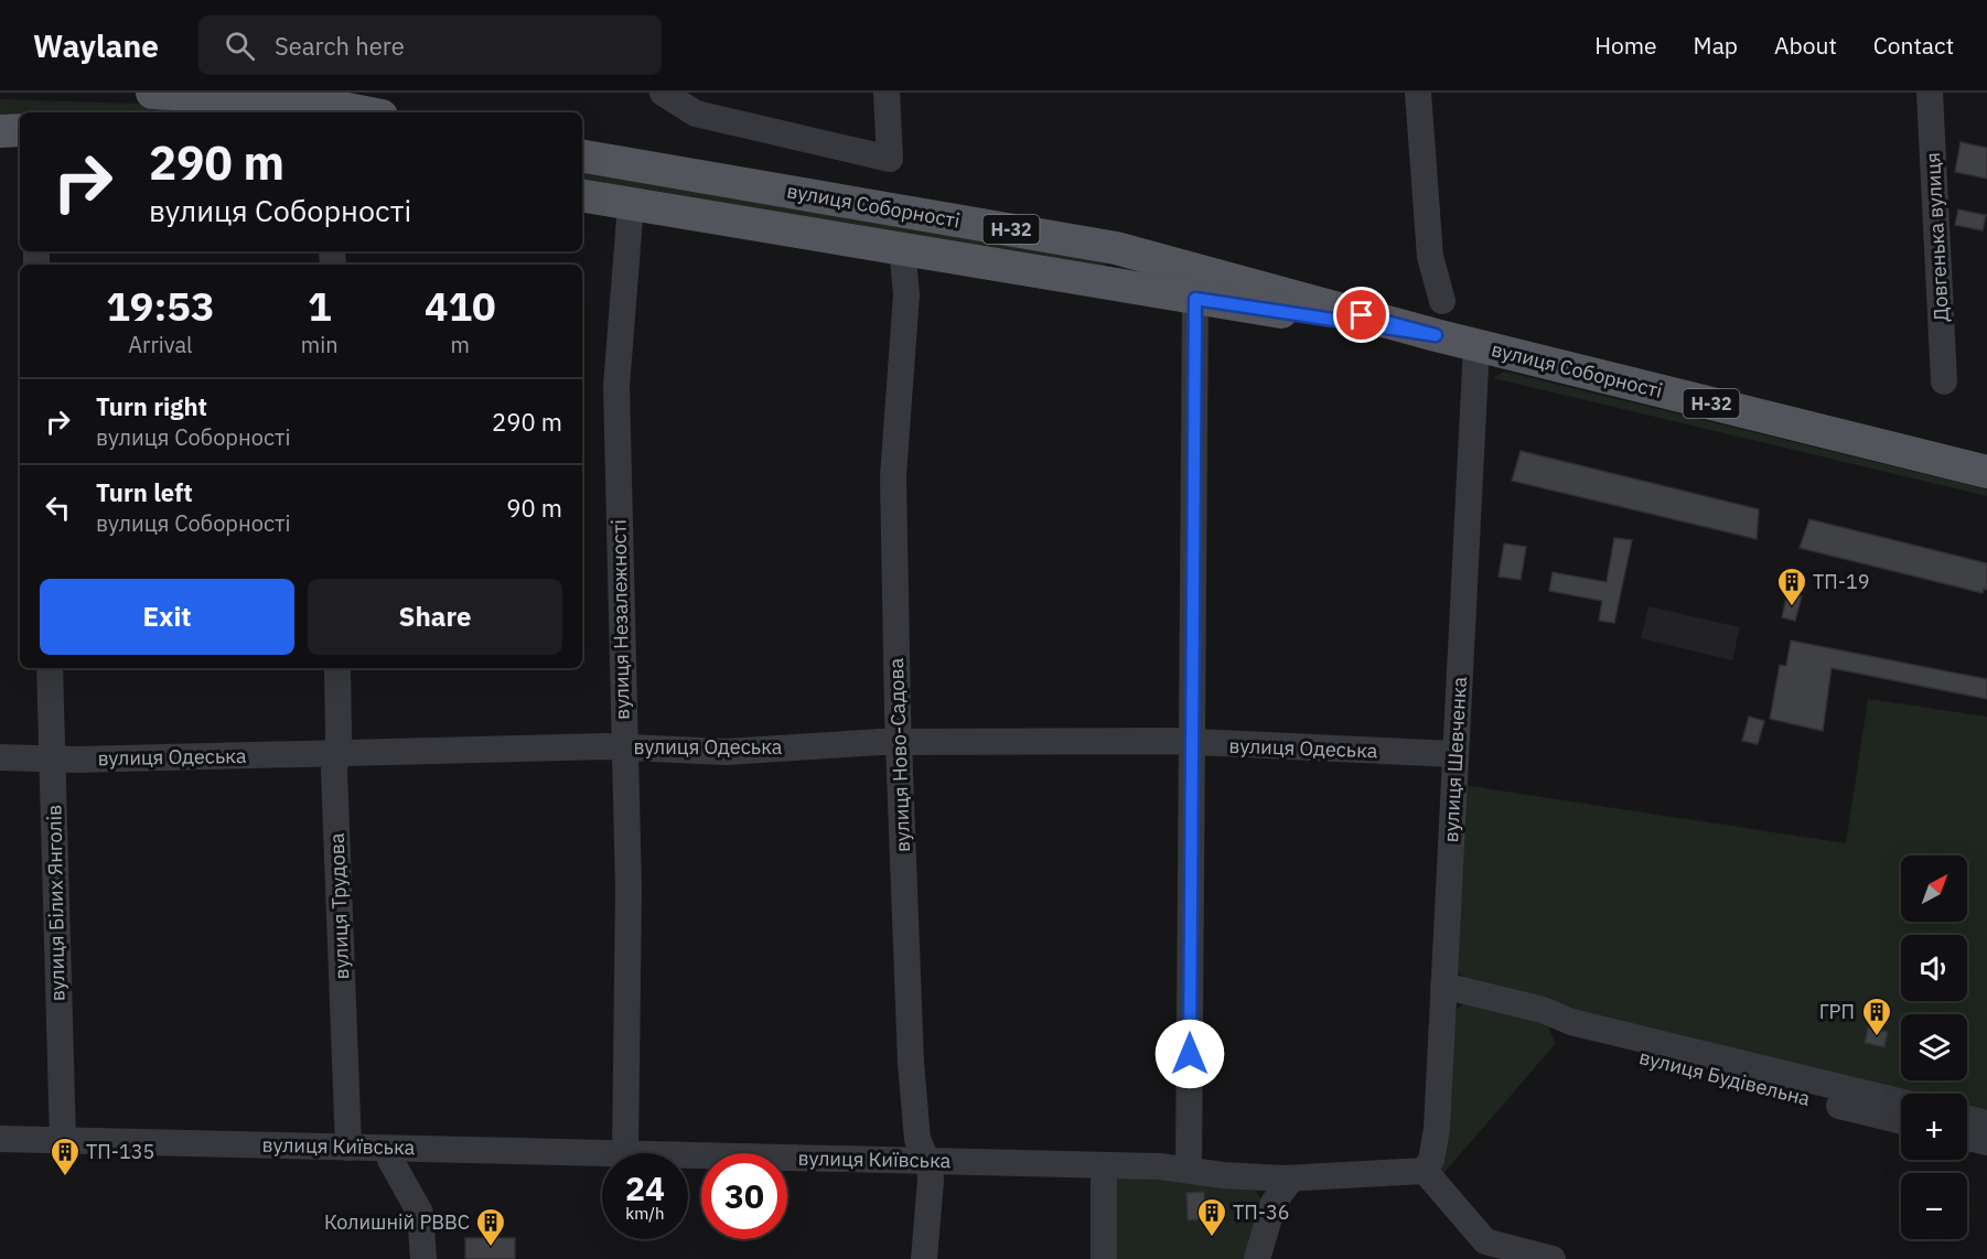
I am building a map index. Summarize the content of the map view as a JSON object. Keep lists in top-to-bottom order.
{
  "streets": {
    "main road": ["вулиця Соборності", "Н-32"],
    "street": [
      "Довгенька вулиця",
      "вулиця Незалежності",
      "вулиця Одеська",
      "вулиця Ново-Садова",
      "вулиця Шевченка",
      "вулиця Білих Янголів",
      "вулиця Трудова",
      "вулиця Будівельна",
      "вулиця Київська"
    ]
  },
  "crossings": [
    ["вулиця Соборності", "вулиця Незалежності"],
    ["вулиця Соборності", "вулиця Ново-Садова"],
    ["вулиця Соборності", "вулиця Шевченка"],
    ["вулиця Незалежності", "вулиця Одеська"],
    ["вулиця Одеська", "вулиця Ново-Садова"],
    ["вулиця Одеська", "вулиця Шевченка"],
    ["вулиця Одеська", "вулиця Білих Янголів"],
    ["вулиця Одеська", "вулиця Трудова"],
    ["вулиця Ново-Садова", "вулиця Київська"],
    ["вулиця Шевченка", "вулиця Будівельна"],
    ["вулиця Шевченка", "вулиця Київська"],
    ["вулиця Білих Янголів", "вулиця Київська"],
    ["вулиця Трудова", "вулиця Київська"]
  ],
  "places": {
    "building": [
      "ТП-19",
      "ГРП",
      "ТП-135",
      "ТП-36",
      "Колишній РВВС"
    ]
  },
  "north": "top right",
  "page": {
    "header": "Waylane",
    "search": "Search here",
    "nav": [
      "Home",
      "Map",
      "About",
      "Contact"
    ],
    "turn": ["290 m", "вулиця Соборності"],
    "eta": [
      "19:53",
      "Arrival",
      "1",
      "min",
      "410",
      "m"
    ],
    "list": [
      {
        "name": "Turn right",
        "note": "вулиця Соборності",
        "value": "290 m"
      },
      {
        "name": "Turn left",
        "note": "вулиця Соборності",
        "value": "90 m"
      }
    ],
    "buttons": ["Exit", "Share"],
    "map_buttons": ["+", "−"],
    "speed": "24 km/h",
    "limit": "30"
  }
}
